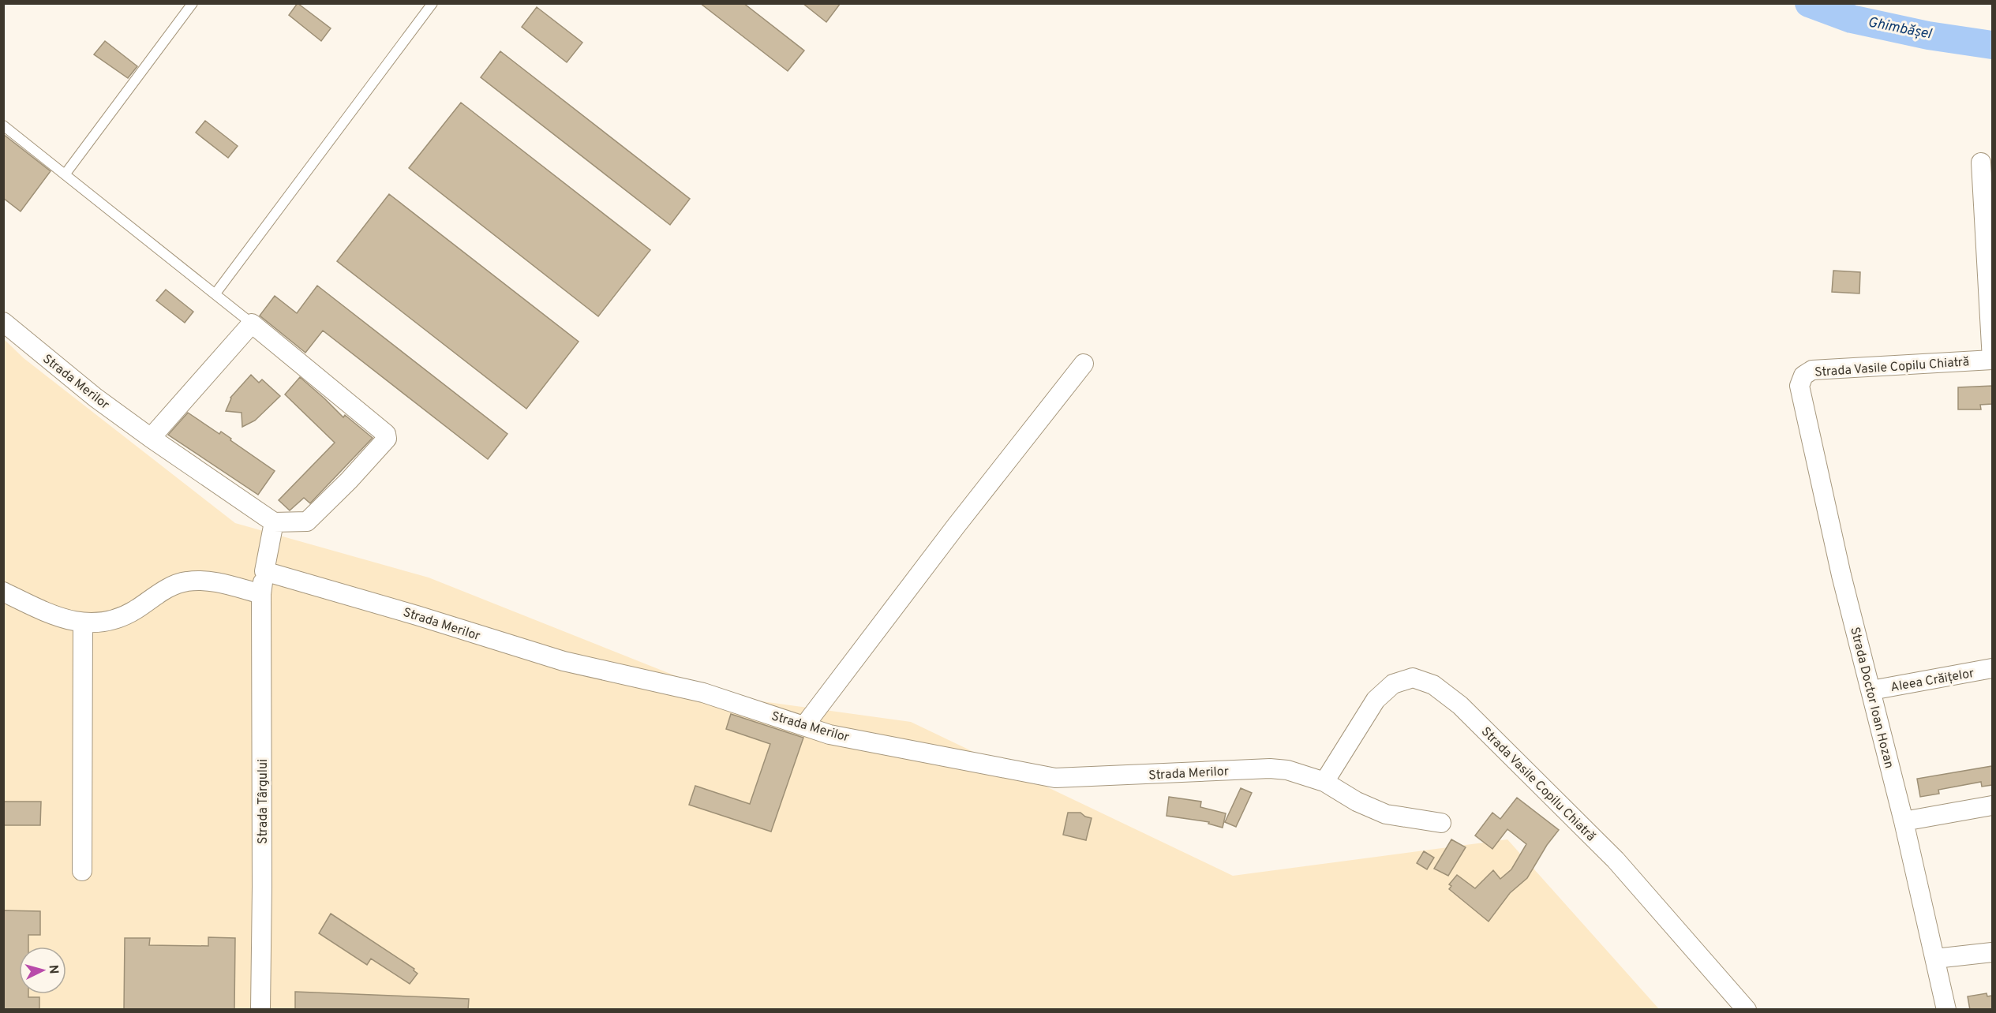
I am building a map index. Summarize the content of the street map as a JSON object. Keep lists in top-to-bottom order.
{
  "streets": {
    "street": [
      "Strada Vasile Copilu Chiatră",
      "Strada Merilor",
      "Aleea Crăițelor",
      "Strada Doctor Ioan Hozan",
      "Strada Târgului"
    ]
  },
  "crossings": [
    ["Strada Vasile Copilu Chiatră", "Strada Merilor"],
    ["Strada Vasile Copilu Chiatră", "Strada Doctor Ioan Hozan"],
    ["Strada Merilor", "Strada Târgului"],
    ["Aleea Crăițelor", "Strada Doctor Ioan Hozan"]
  ],
  "water": ["Ghimbășel"],
  "north": "right"
}
